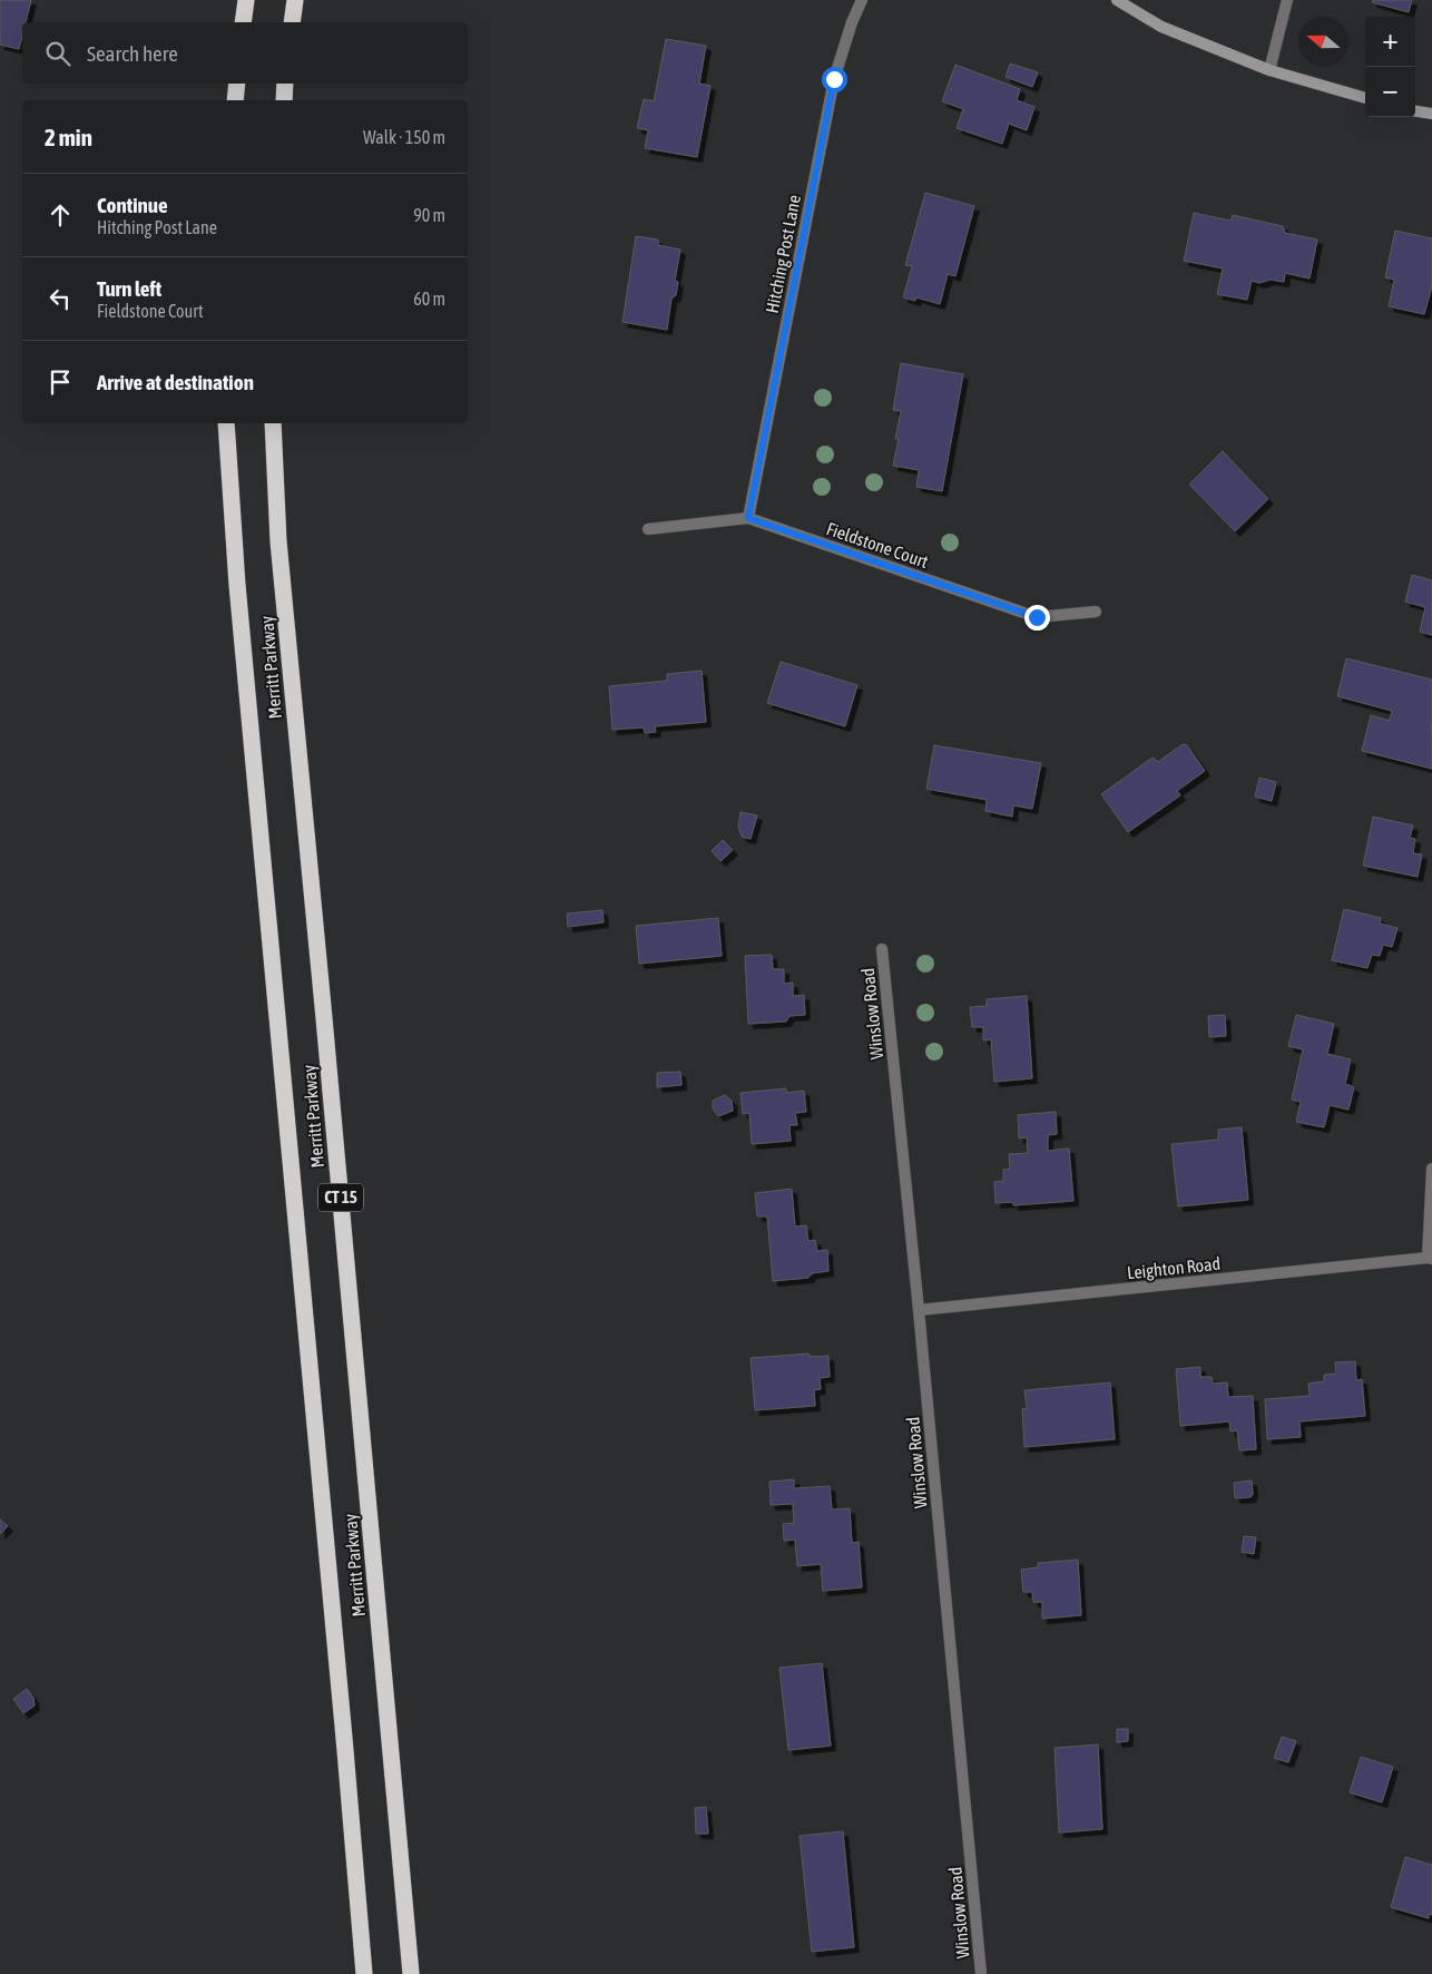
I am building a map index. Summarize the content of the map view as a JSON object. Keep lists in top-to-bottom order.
{
  "streets": {
    "highway": ["Merritt Parkway", "CT 15"],
    "street": [
      "Hitching Post Lane",
      "Fieldstone Court",
      "Winslow Road",
      "Leighton Road"
    ]
  },
  "crossings": [
    ["Hitching Post Lane", "Fieldstone Court"],
    ["Winslow Road", "Leighton Road"]
  ],
  "north": "left",
  "page": {
    "map_buttons": ["+", "−"],
    "search": "Search here",
    "heading": ["2 min", "Walk · 150 m"],
    "list": [
      ["Continue", "Hitching Post Lane", "90 m"],
      ["Turn left", "Fieldstone Court", "60 m"],
      "Arrive at destination"
    ]
  }
}
